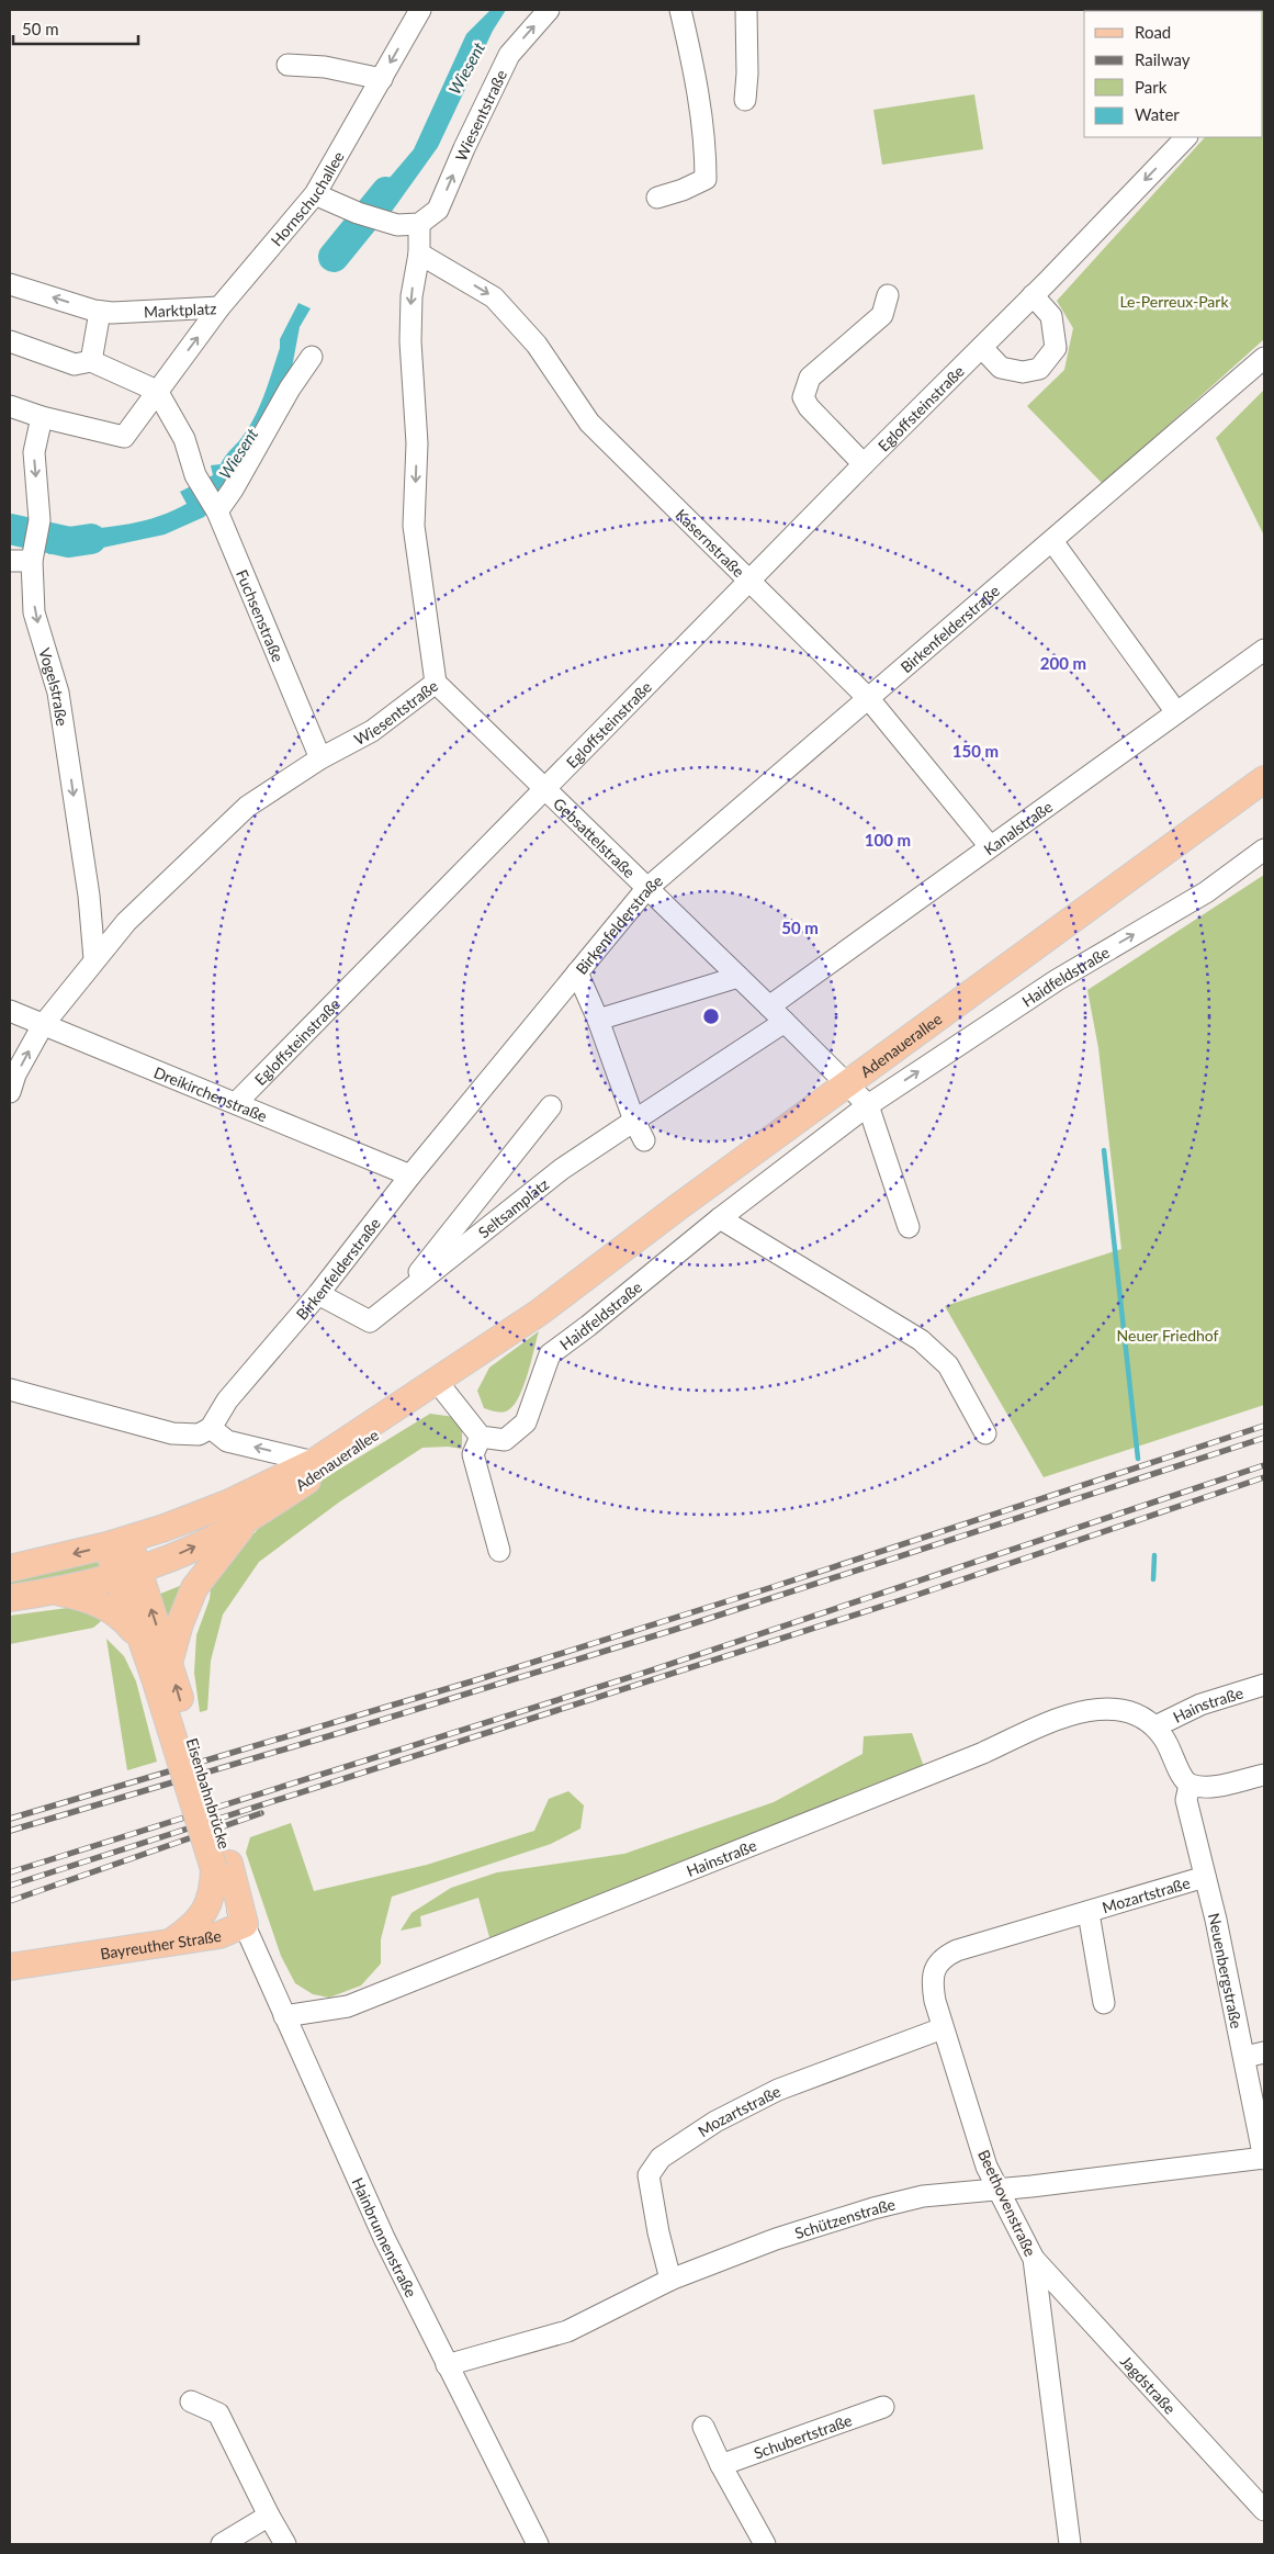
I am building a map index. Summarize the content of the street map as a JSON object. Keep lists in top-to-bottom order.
{
  "streets": {
    "main road": ["Adenauerallee", "Eisenbahnbrücke", "Bayreuther Straße"],
    "street": [
      "Wiesentstraße",
      "Hornschuchallee",
      "Marktplatz",
      "Egloffsteinstraße",
      "Kasernstraße",
      "Fuchsenstraße",
      "Birkenfelderstraße",
      "Vogelstraße",
      "Kanalstraße",
      "Gebsattelstraße",
      "Haidfeldstraße",
      "Dreikirchenstraße",
      "Seltsamplatz",
      "Hainstraße",
      "Mozartstraße",
      "Neuenbergstraße",
      "Beethovenstraße",
      "Schützenstraße",
      "Hainbrunnenstraße",
      "Jagdstraße",
      "Schubertstraße"
    ]
  },
  "crossings": [
    ["Wiesentstraße", "Kasernstraße"],
    ["Wiesentstraße", "Fuchsenstraße"],
    ["Wiesentstraße", "Vogelstraße"],
    ["Wiesentstraße", "Gebsattelstraße"],
    ["Wiesentstraße", "Dreikirchenstraße"],
    ["Hornschuchallee", "Marktplatz"],
    ["Marktplatz", "Fuchsenstraße"],
    ["Marktplatz", "Vogelstraße"],
    ["Egloffsteinstraße", "Kasernstraße"],
    ["Egloffsteinstraße", "Gebsattelstraße"],
    ["Egloffsteinstraße", "Dreikirchenstraße"],
    ["Kasernstraße", "Birkenfelderstraße"],
    ["Kasernstraße", "Kanalstraße"],
    ["Birkenfelderstraße", "Gebsattelstraße"],
    ["Birkenfelderstraße", "Dreikirchenstraße"],
    ["Birkenfelderstraße", "Seltsamplatz"],
    ["Kanalstraße", "Gebsattelstraße"],
    ["Gebsattelstraße", "Adenauerallee"],
    ["Gebsattelstraße", "Seltsamplatz"],
    ["Adenauerallee", "Eisenbahnbrücke"],
    ["Hainstraße", "Neuenbergstraße"],
    ["Hainstraße", "Hainbrunnenstraße"],
    ["Eisenbahnbrücke", "Bayreuther Straße"],
    ["Eisenbahnbrücke", "Hainbrunnenstraße"],
    ["Mozartstraße", "Neuenbergstraße"],
    ["Mozartstraße", "Beethovenstraße"],
    ["Mozartstraße", "Schützenstraße"],
    ["Bayreuther Straße", "Hainbrunnenstraße"],
    ["Neuenbergstraße", "Schützenstraße"],
    ["Beethovenstraße", "Schützenstraße"],
    ["Beethovenstraße", "Jagdstraße"],
    ["Schützenstraße", "Hainbrunnenstraße"]
  ],
  "one_way": ["Kasernstraße", "Vogelstraße", "Haidfeldstraße"],
  "water": ["Wiesent"],
  "parks": ["Le-Perreux-Park", "Neuer Friedhof"],
  "legend": [
    "Road",
    "Railway",
    "Park",
    "Water"
  ],
  "scale_bar": "50 m",
  "rings": [
    "200 m",
    "150 m",
    "100 m",
    "50 m"
  ]
}
